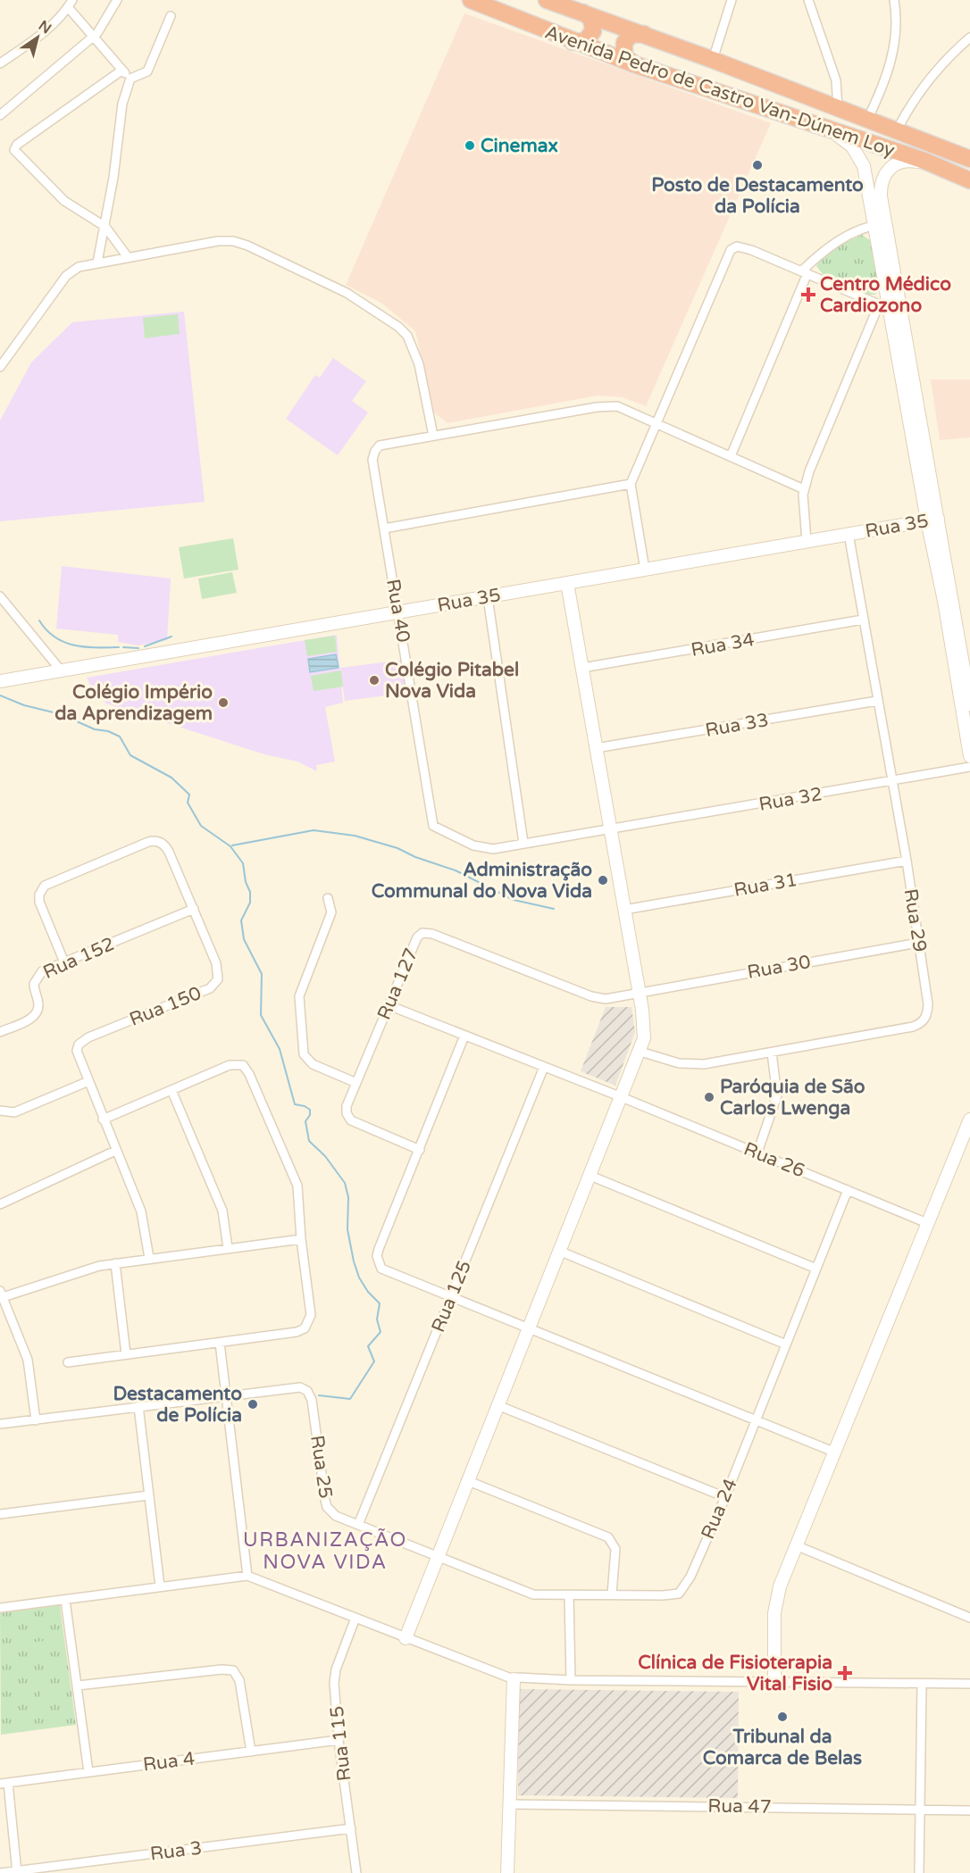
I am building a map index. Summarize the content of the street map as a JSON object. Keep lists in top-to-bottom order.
{
  "streets": {
    "highway": ["Avenida Pedro de Castro Van-Dúnem Loy"],
    "street": [
      "Rua 35",
      "Rua 40",
      "Rua 34",
      "Rua 33",
      "Rua 32",
      "Rua 31",
      "Rua 29",
      "Rua 152",
      "Rua 30",
      "Rua 127",
      "Rua 150",
      "Rua 26",
      "Rua 125",
      "Rua 25",
      "Rua 24",
      "Rua 115",
      "Rua 4",
      "Rua 47",
      "Rua 3"
    ]
  },
  "crossings": [
    ["Rua 35", "Rua 40"],
    ["Rua 35", "Rua 29"],
    ["Rua 40", "Rua 32"],
    ["Rua 34", "Rua 29"],
    ["Rua 33", "Rua 29"],
    ["Rua 32", "Rua 29"],
    ["Rua 31", "Rua 29"],
    ["Rua 29", "Rua 30"],
    ["Rua 152", "Rua 150"],
    ["Rua 30", "Rua 127"],
    ["Rua 127", "Rua 26"],
    ["Rua 26", "Rua 125"],
    ["Rua 26", "Rua 24"],
    ["Rua 125", "Rua 25"],
    ["Rua 25", "Rua 24"],
    ["Rua 115", "Rua 4"],
    ["Rua 115", "Rua 3"]
  ],
  "districts": ["URBANIZAÇÃO NOVA VIDA"],
  "places": {
    "other": [
      "Cinemax",
      "Posto de Destacamento da Polícia",
      "Colégio Pitabel Nova Vida",
      "Colégio Império da Aprendizagem",
      "Administração Communal do Nova Vida",
      "Paróquia de São Carlos Lwenga",
      "Destacamento de Polícia",
      "Tribunal da Comarca de Belas"
    ],
    "health": ["Centro Médico Cardiozono", "Clínica de Fisioterapia Vital Fisio"]
  },
  "north": "top right"
}
